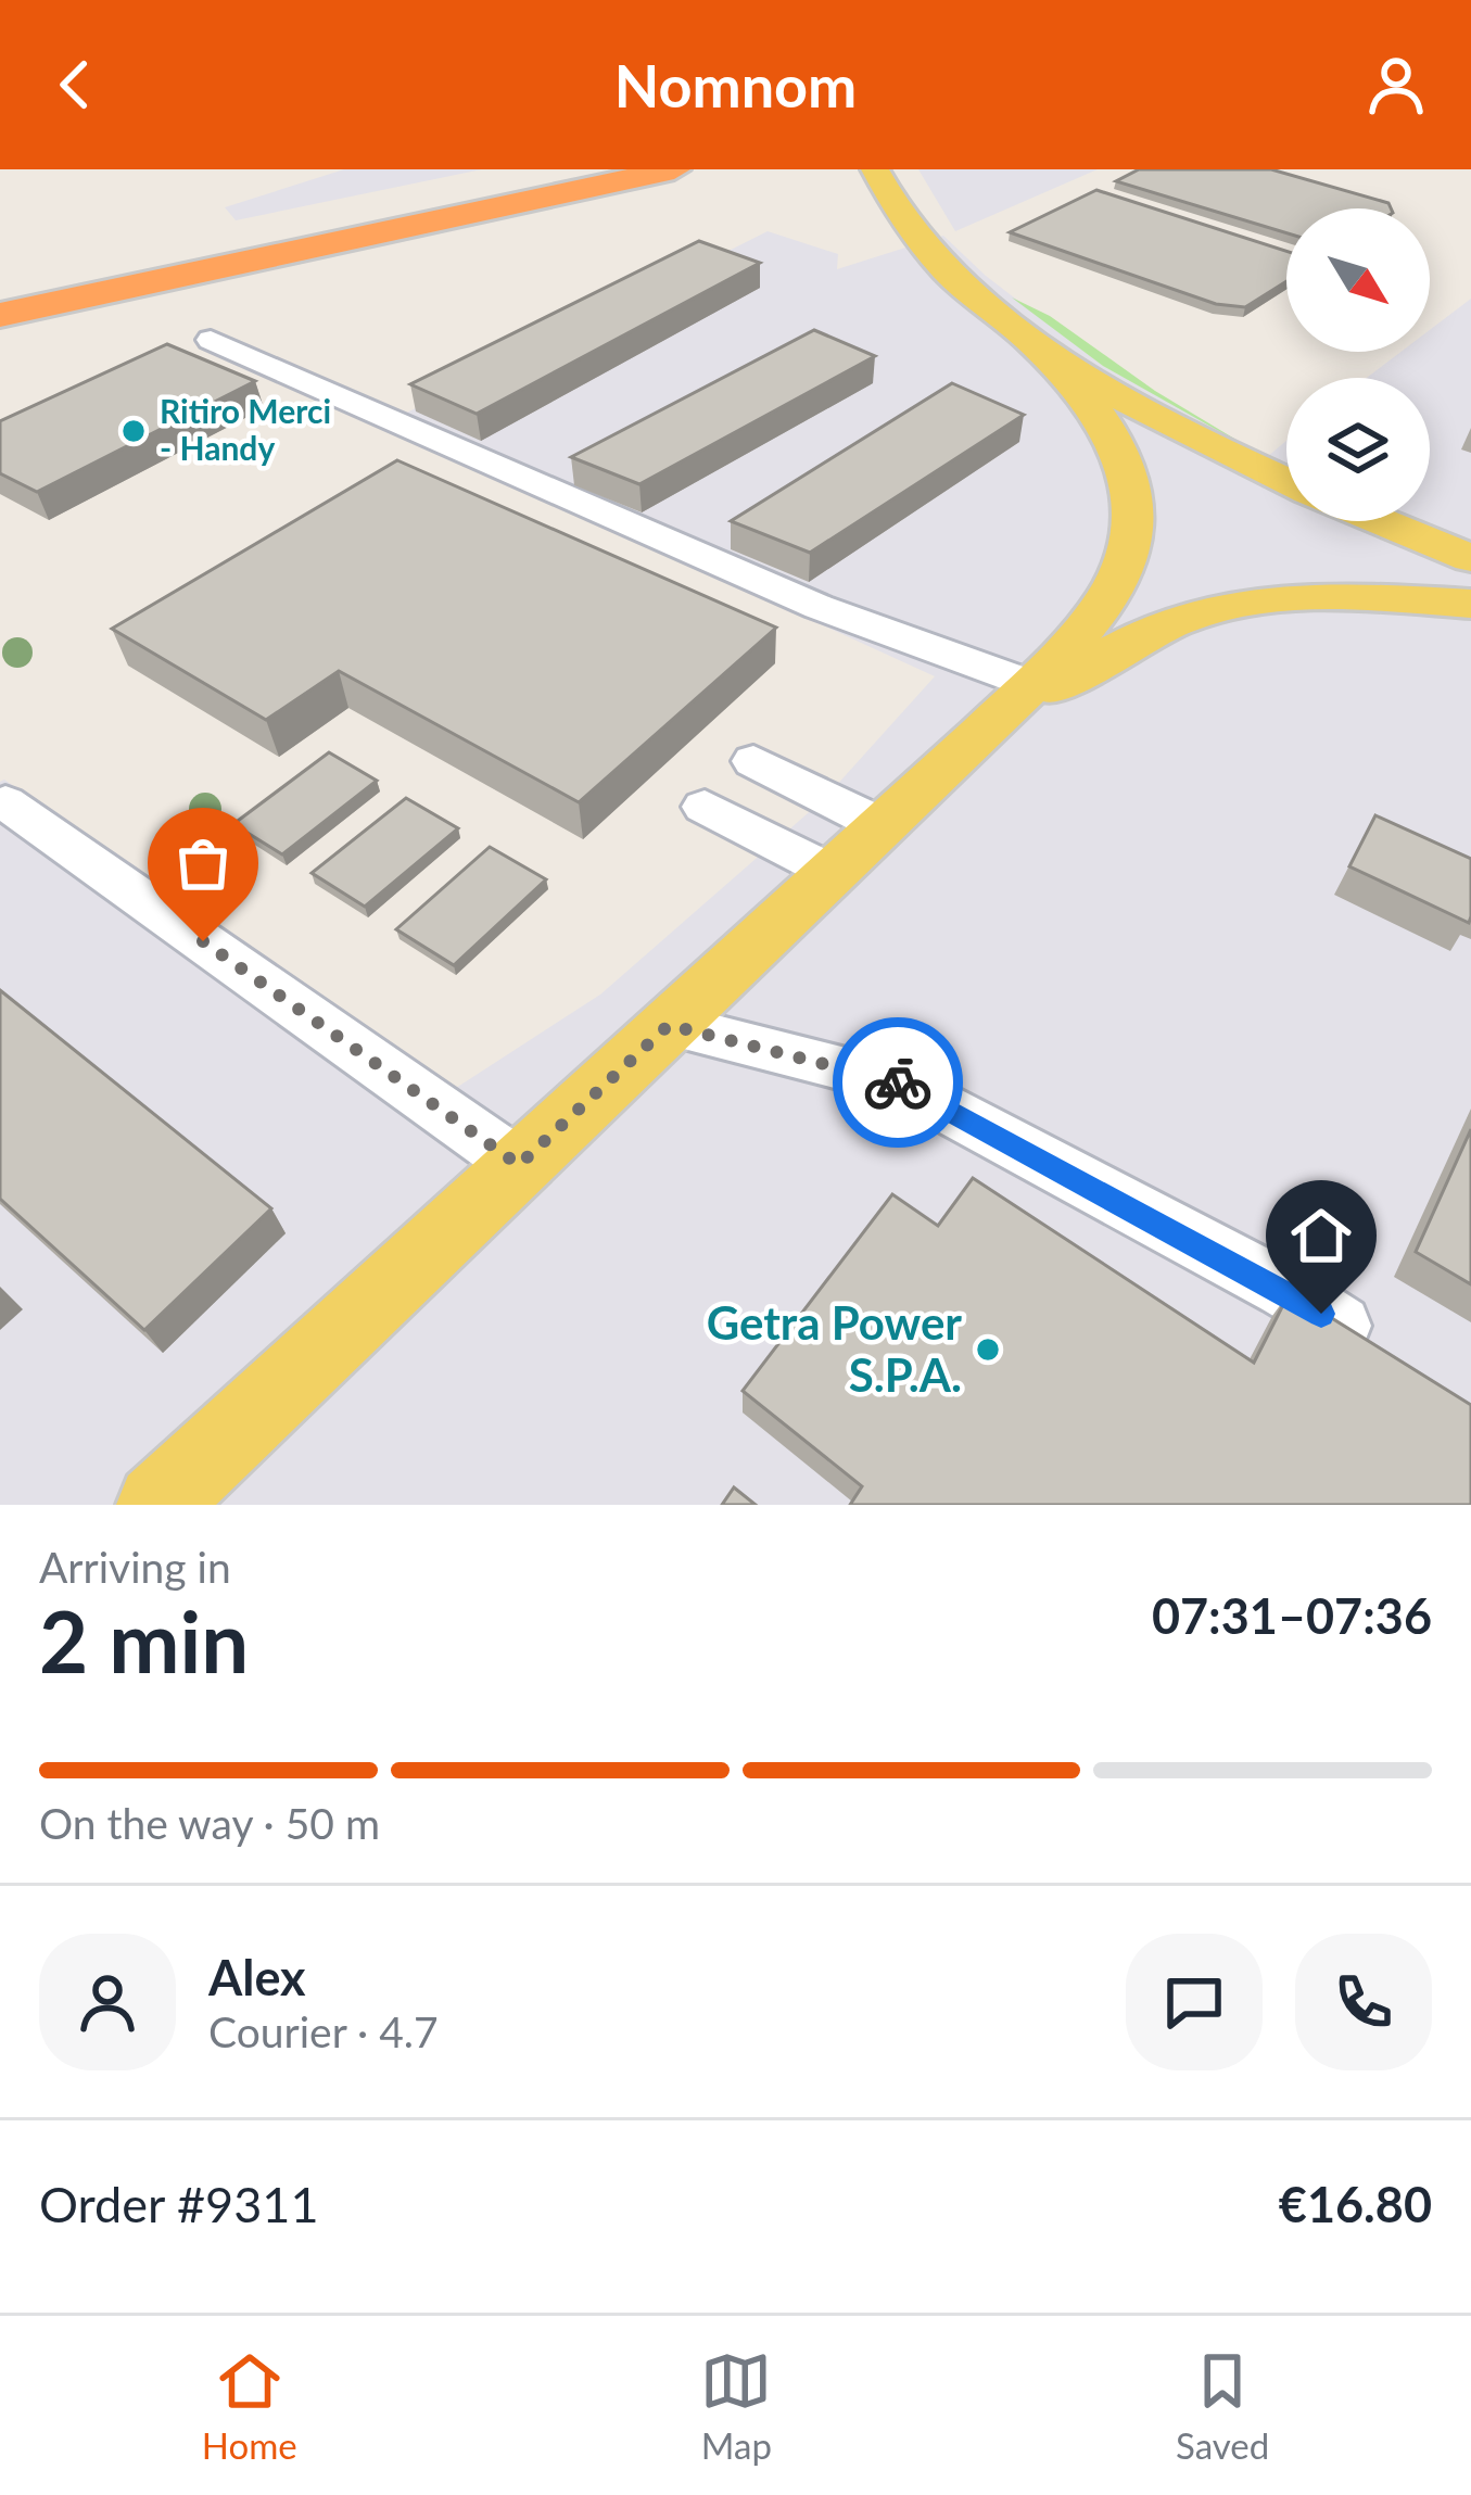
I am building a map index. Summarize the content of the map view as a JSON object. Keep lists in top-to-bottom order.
{
  "places": ["Ritiro Merci - Handy", "Getra Power S.P.A."],
  "north": "bottom right",
  "page": {
    "header": "Nomnom",
    "heading": ["2 min", "Arriving in", "07:31–07:36"],
    "panel": [
      "Alex",
      "Courier · 4.7",
      "Order #9311",
      "€16.80"
    ],
    "bar": "On the way · 50 m",
    "tabs": ["Home", "Map", "Saved"]
  }
}
